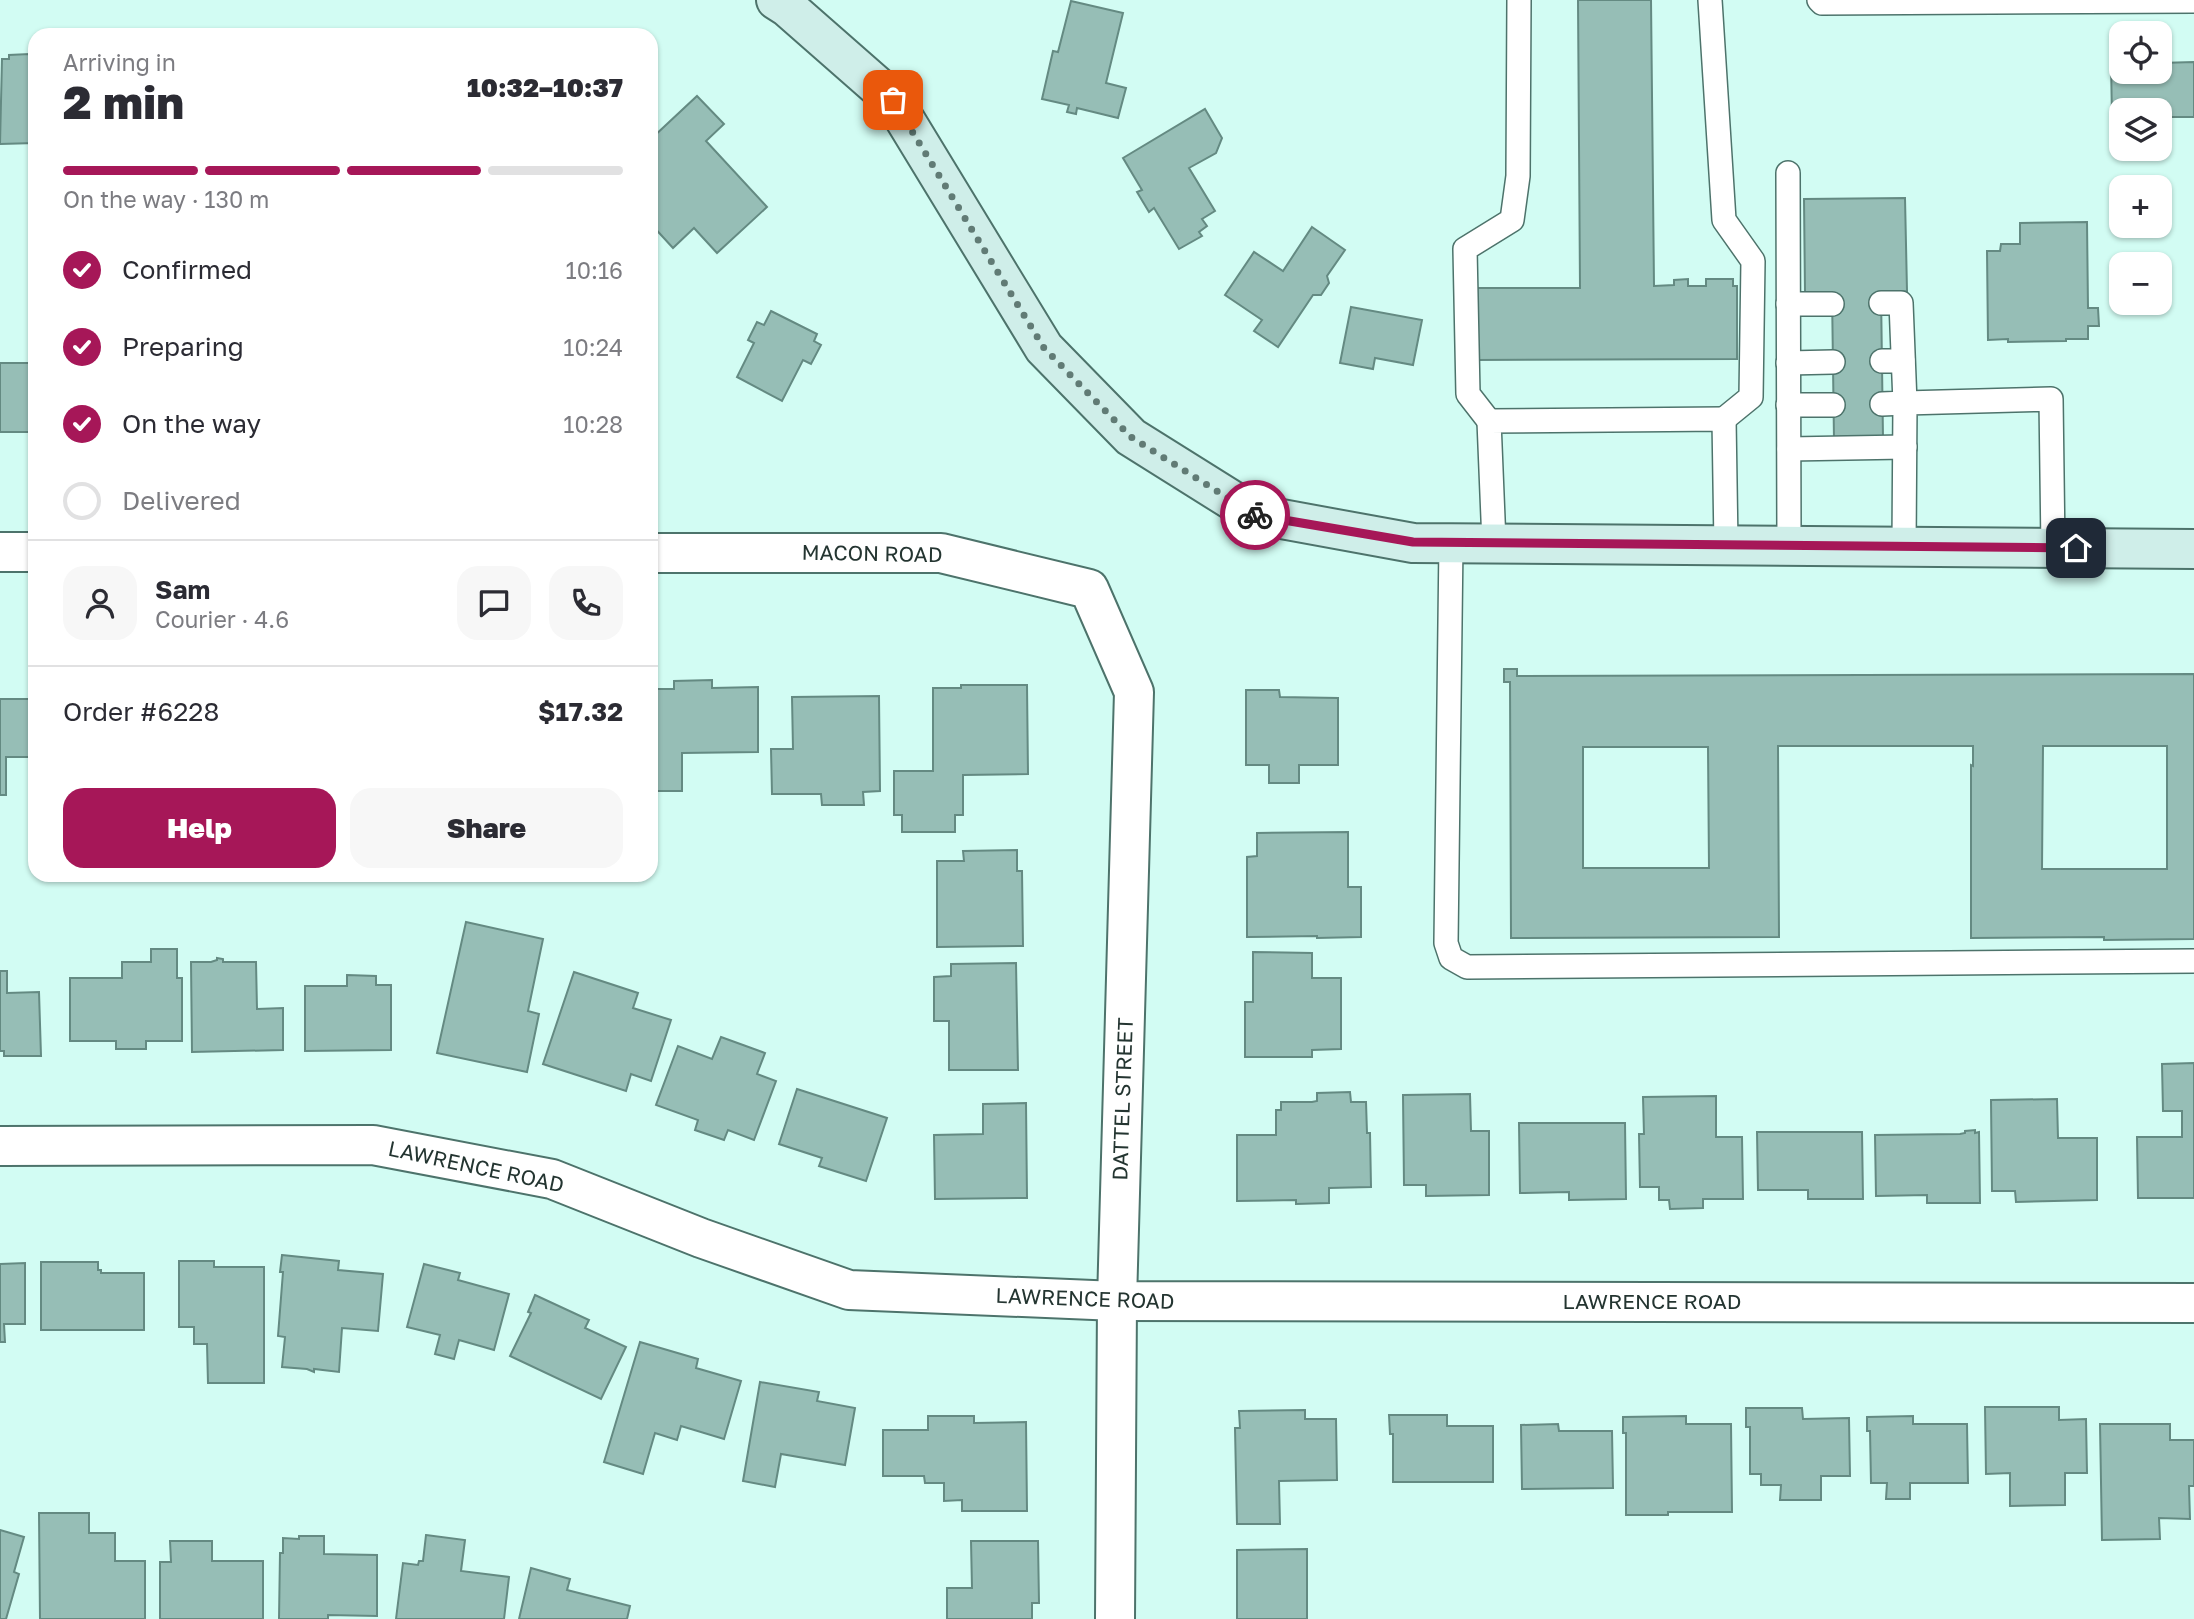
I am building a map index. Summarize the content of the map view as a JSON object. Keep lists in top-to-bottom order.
{
  "streets": {
    "street": ["MACON ROAD", "DATTEL STREET", "LAWRENCE ROAD"]
  },
  "crossings": [
    ["MACON ROAD", "DATTEL STREET"],
    ["DATTEL STREET", "LAWRENCE ROAD"]
  ],
  "page": {
    "map_buttons": ["+", "−"],
    "heading": ["2 min", "Arriving in", "10:32–10:37"],
    "panel": [
      "Sam",
      "Courier · 4.6",
      "Order #6228",
      "$17.32"
    ],
    "bar": "On the way · 130 m",
    "list": [
      ["Confirmed", "10:16"],
      ["Preparing", "10:24"],
      ["On the way", "10:28"],
      "Delivered"
    ],
    "buttons": ["Help", "Share"]
  }
}
